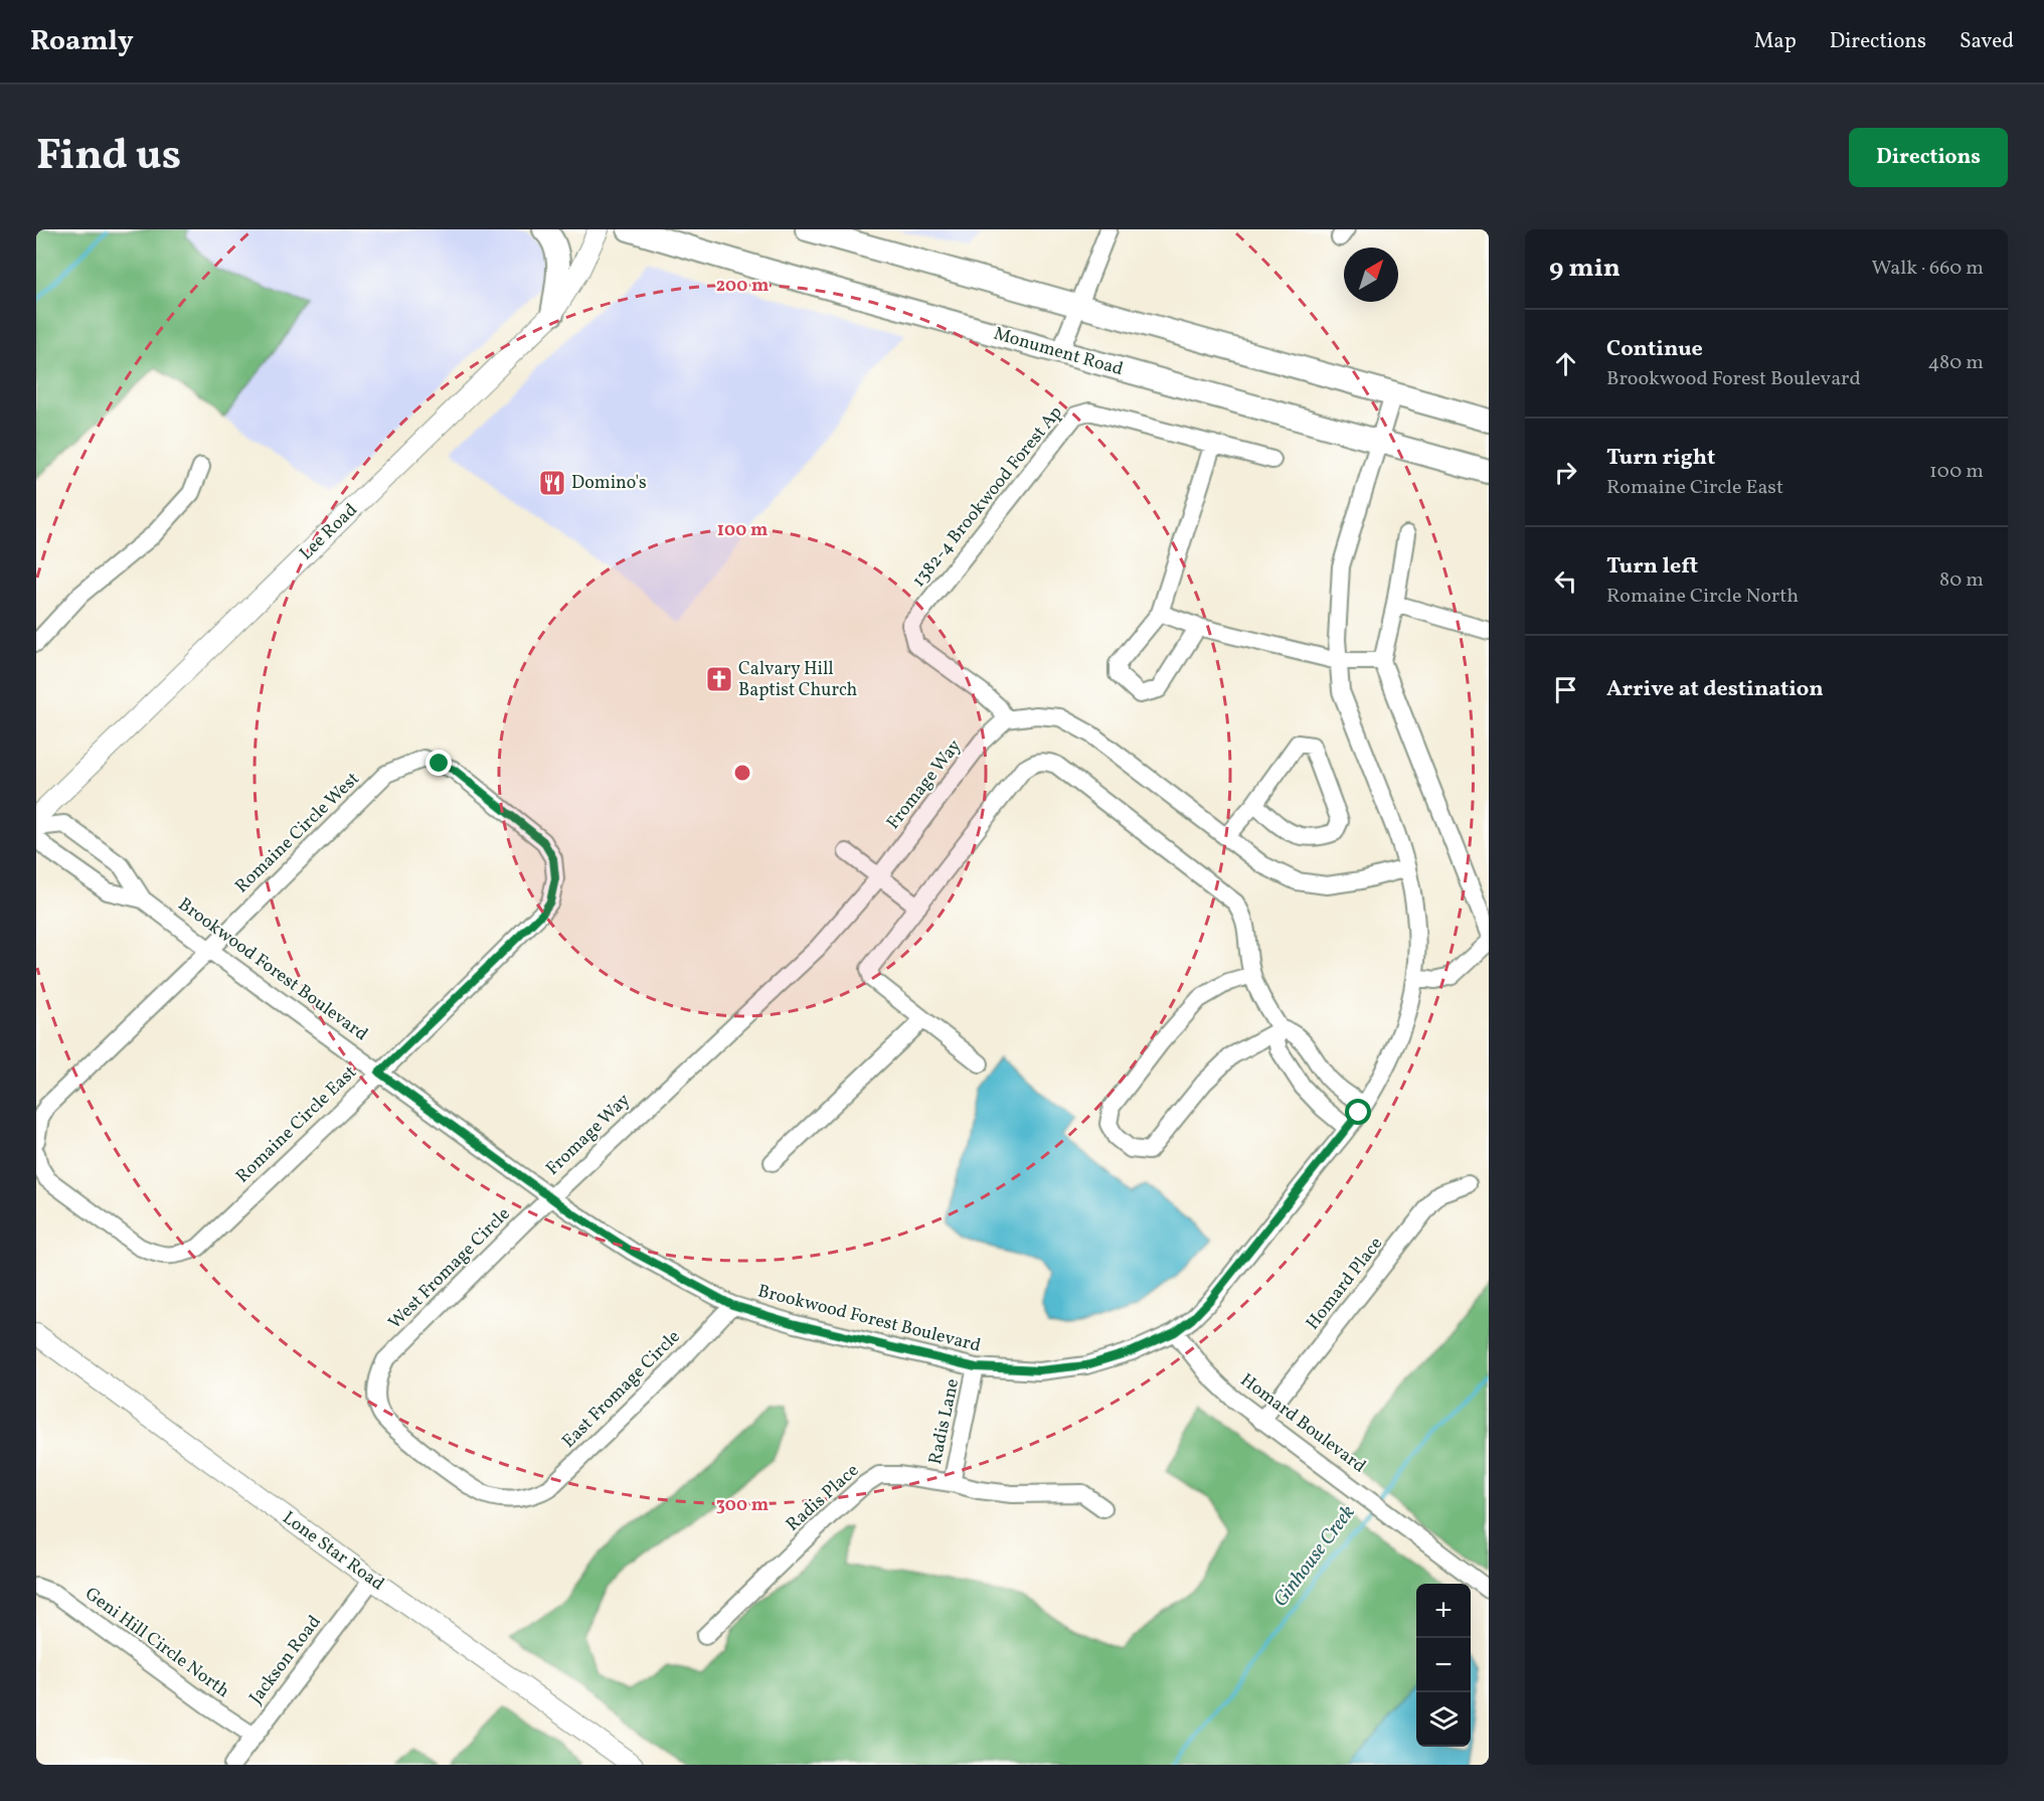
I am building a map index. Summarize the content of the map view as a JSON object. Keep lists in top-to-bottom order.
{
  "streets": {
    "main road": ["Monument Road"],
    "street": [
      "1382-4 Brookwood Forest Ap",
      "Lee Road",
      "Fromage Way",
      "Romaine Circle West",
      "Brookwood Forest Boulevard",
      "Romaine Circle East",
      "West Fromage Circle",
      "Homard Place",
      "East Fromage Circle",
      "Radis Lane",
      "Homard Boulevard",
      "Radis Place",
      "Lone Star Road",
      "Geni Hill Circle North",
      "Jackson Road"
    ]
  },
  "crossings": [
    ["Monument Road", "Brookwood Forest Boulevard"],
    ["1382-4 Brookwood Forest Ap", "Fromage Way"],
    ["Fromage Way", "Brookwood Forest Boulevard"],
    ["Fromage Way", "West Fromage Circle"],
    ["Romaine Circle West", "Brookwood Forest Boulevard"],
    ["Romaine Circle West", "Romaine Circle East"],
    ["Brookwood Forest Boulevard", "Romaine Circle East"],
    ["Brookwood Forest Boulevard", "West Fromage Circle"],
    ["Brookwood Forest Boulevard", "East Fromage Circle"],
    ["Brookwood Forest Boulevard", "Radis Lane"],
    ["Brookwood Forest Boulevard", "Homard Boulevard"],
    ["West Fromage Circle", "East Fromage Circle"],
    ["Homard Place", "Homard Boulevard"],
    ["Radis Lane", "Radis Place"],
    ["Lone Star Road", "Jackson Road"],
    ["Geni Hill Circle North", "Jackson Road"]
  ],
  "water": ["Ginhouse Creek"],
  "places": {
    "restaurant": ["Domino's"],
    "church": ["Calvary Hill Baptist Church"]
  },
  "north": "top right",
  "page": {
    "header": "Roamly",
    "nav": ["Map", "Directions", "Saved"],
    "title": "Find us",
    "buttons": "Directions",
    "heading": ["9 min", "Walk · 660 m"],
    "list": [
      ["Continue", "Brookwood Forest Boulevard", "480 m"],
      ["Turn right", "Romaine Circle East", "100 m"],
      ["Turn left", "Romaine Circle North", "80 m"],
      "Arrive at destination"
    ],
    "map_buttons": ["+", "−"]
  },
  "rings": ["200 m", "100 m", "300 m"]
}
